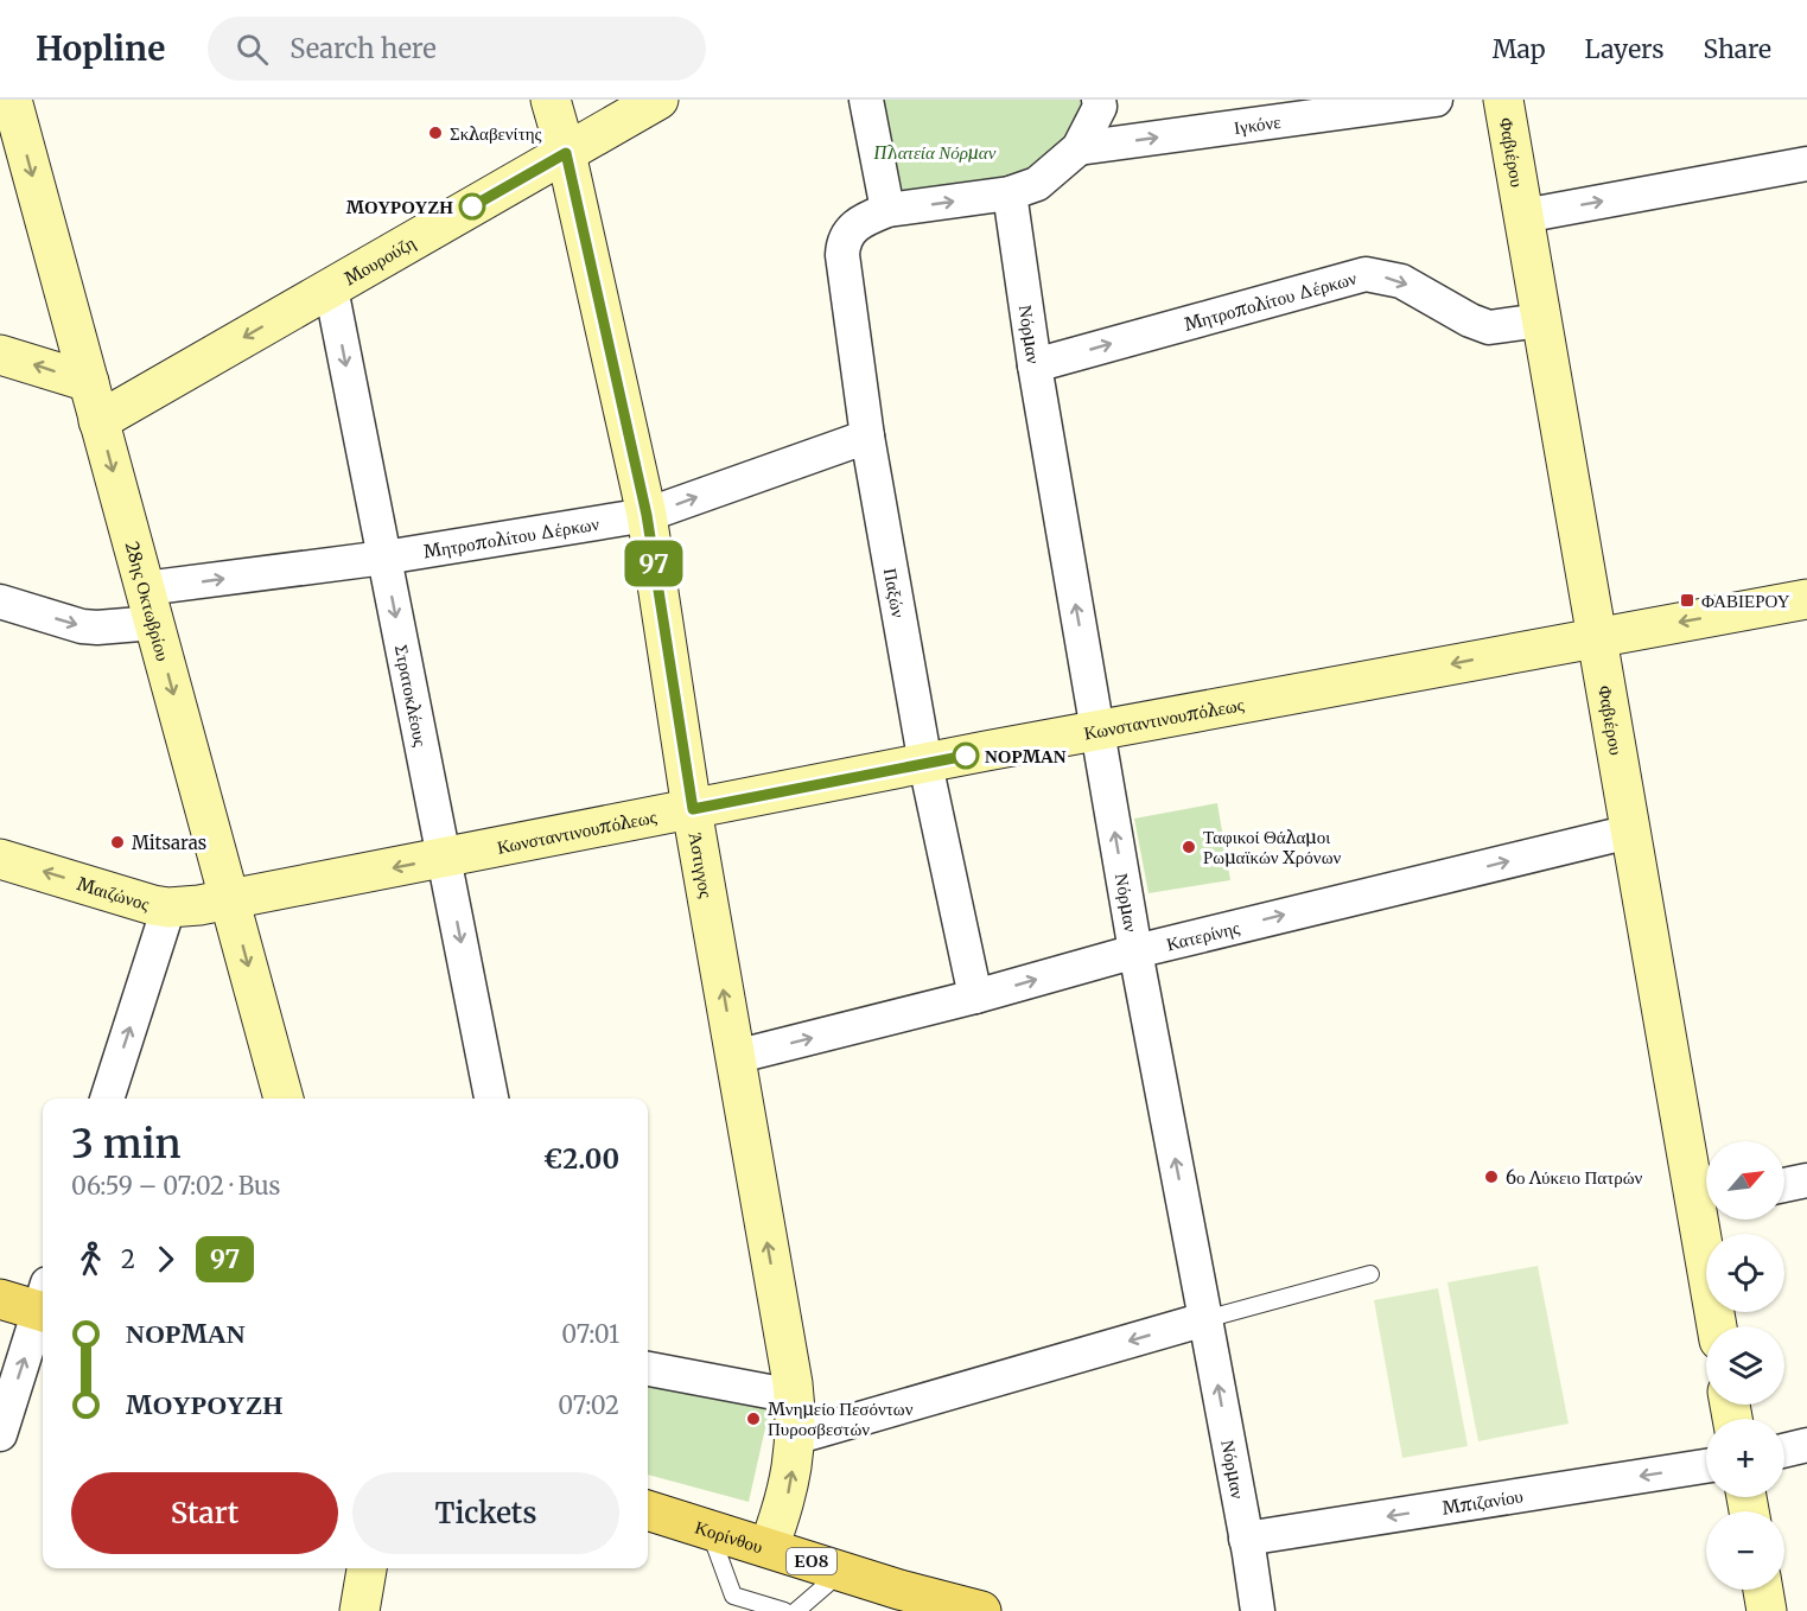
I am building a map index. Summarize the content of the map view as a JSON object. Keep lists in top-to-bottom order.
{
  "streets": {
    "main road": [
      "Φαβιέρου",
      "Μουρούζη",
      "28ης Οκτωβρίου",
      "Κωνσταντινουπόλεως",
      "Άστιγγος",
      "Μαιζώνος",
      "Κορίνθου",
      "ΕΟ8"
    ],
    "street": [
      "Ιγκόνε",
      "Μητροπολίτου Δέρκων",
      "Νόρμαν",
      "Παξών",
      "Στρατοκλέους",
      "Κατερίνης",
      "Μπιζανίου"
    ]
  },
  "crossings": [
    ["Φαβιέρου", "Μητροπολίτου Δέρκων"],
    ["Φαβιέρου", "Κωνσταντινουπόλεως"],
    ["Φαβιέρου", "Κατερίνης"],
    ["Μουρούζη", "28ης Οκτωβρίου"],
    ["Μουρούζη", "Στρατοκλέους"],
    ["Μουρούζη", "Άστιγγος"],
    ["Μητροπολίτου Δέρκων", "Νόρμαν"],
    ["Μητροπολίτου Δέρκων", "Παξών"],
    ["Μητροπολίτου Δέρκων", "28ης Οκτωβρίου"],
    ["Μητροπολίτου Δέρκων", "Στρατοκλέους"],
    ["Μητροπολίτου Δέρκων", "Άστιγγος"],
    ["Νόρμαν", "Κωνσταντινουπόλεως"],
    ["Νόρμαν", "Κατερίνης"],
    ["Νόρμαν", "Μπιζανίου"],
    ["Παξών", "Κωνσταντινουπόλεως"],
    ["Παξών", "Κατερίνης"],
    ["28ης Οκτωβρίου", "Κωνσταντινουπόλεως"],
    ["28ης Οκτωβρίου", "Μαιζώνος"],
    ["Στρατοκλέους", "Κωνσταντινουπόλεως"],
    ["Κωνσταντινουπόλεως", "Άστιγγος"],
    ["Κωνσταντινουπόλεως", "Μαιζώνος"],
    ["Άστιγγος", "Κατερίνης"],
    ["Άστιγγος", "Κορίνθου"]
  ],
  "one_way": [
    "Ιγκόνε",
    "Μουρούζη",
    "Μητροπολίτου Δέρκων",
    "Νόρμαν",
    "28ης Οκτωβρίου",
    "Στρατοκλέους",
    "Κωνσταντινουπόλεως",
    "Άστιγγος",
    "Μαιζώνος",
    "Κατερίνης",
    "Μπιζανίου"
  ],
  "parks": ["Πλατεία Νόρμαν"],
  "places": {
    "other": [
      "Σκλαβενίτης",
      "ΜΟΥΡΟΥΖΗ",
      "ΝΟΡΜΑΝ",
      "Mitsaras",
      "Ταφικοί Θάλαμοι Ρωμαϊκών Χρόνων",
      "6ο Λύκειο Πατρών",
      "Μνημείο Πεσόντων Πυροσβεστών"
    ],
    "transit": ["ΦΑΒΙΕΡΟΥ"]
  },
  "lines": ["bus line 97"],
  "north": "top right",
  "page": {
    "header": "Hopline",
    "search": "Search here",
    "nav": ["Map", "Layers", "Share"],
    "on_map": "97",
    "heading": ["3 min", "06:59 – 07:02 · Bus", "€2.00"],
    "map_buttons": ["+", "−"],
    "legs": ["2", "97"],
    "list": [
      {
        "name": "ΝΟΡΜΑΝ",
        "value": "07:01"
      },
      {
        "name": "ΜΟΥΡΟΥΖΗ",
        "value": "07:02"
      }
    ],
    "buttons": ["Start", "Tickets"]
  }
}
